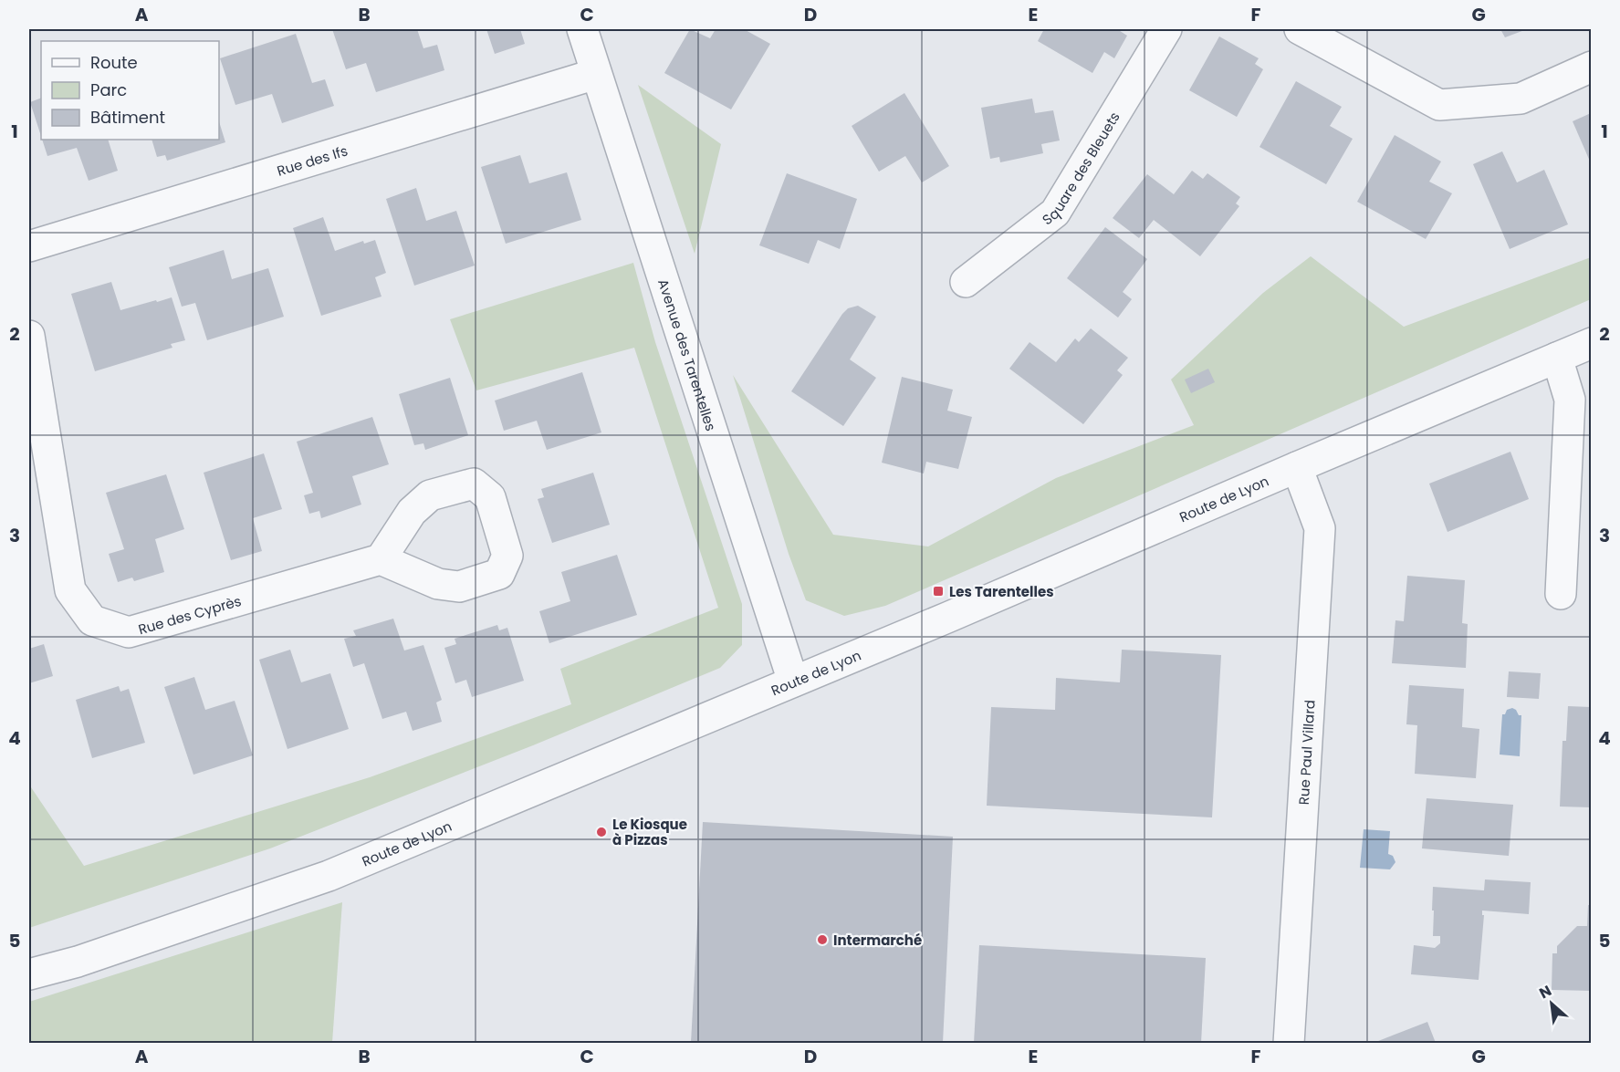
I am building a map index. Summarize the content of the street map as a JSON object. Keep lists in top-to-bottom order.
{
  "streets": {
    "street": [
      "Rue des Ifs",
      "Square des Bleuets",
      "Avenue des Tarentelles",
      "Route de Lyon",
      "Rue des Cyprès",
      "Rue Paul Villard"
    ]
  },
  "crossings": [
    ["Rue des Ifs", "Avenue des Tarentelles"],
    ["Avenue des Tarentelles", "Route de Lyon"],
    ["Route de Lyon", "Rue Paul Villard"]
  ],
  "places": {
    "transit": ["Les Tarentelles"],
    "other": ["Le Kiosque à Pizzas", "Intermarché"]
  },
  "legend": ["Route", "Parc", "Bâtiment"],
  "north": "top left",
  "grid": {
    "columns": [
      "A",
      "B",
      "C",
      "D",
      "E",
      "F",
      "G"
    ],
    "rows": [
      "1",
      "2",
      "3",
      "4",
      "5"
    ]
  }
}
